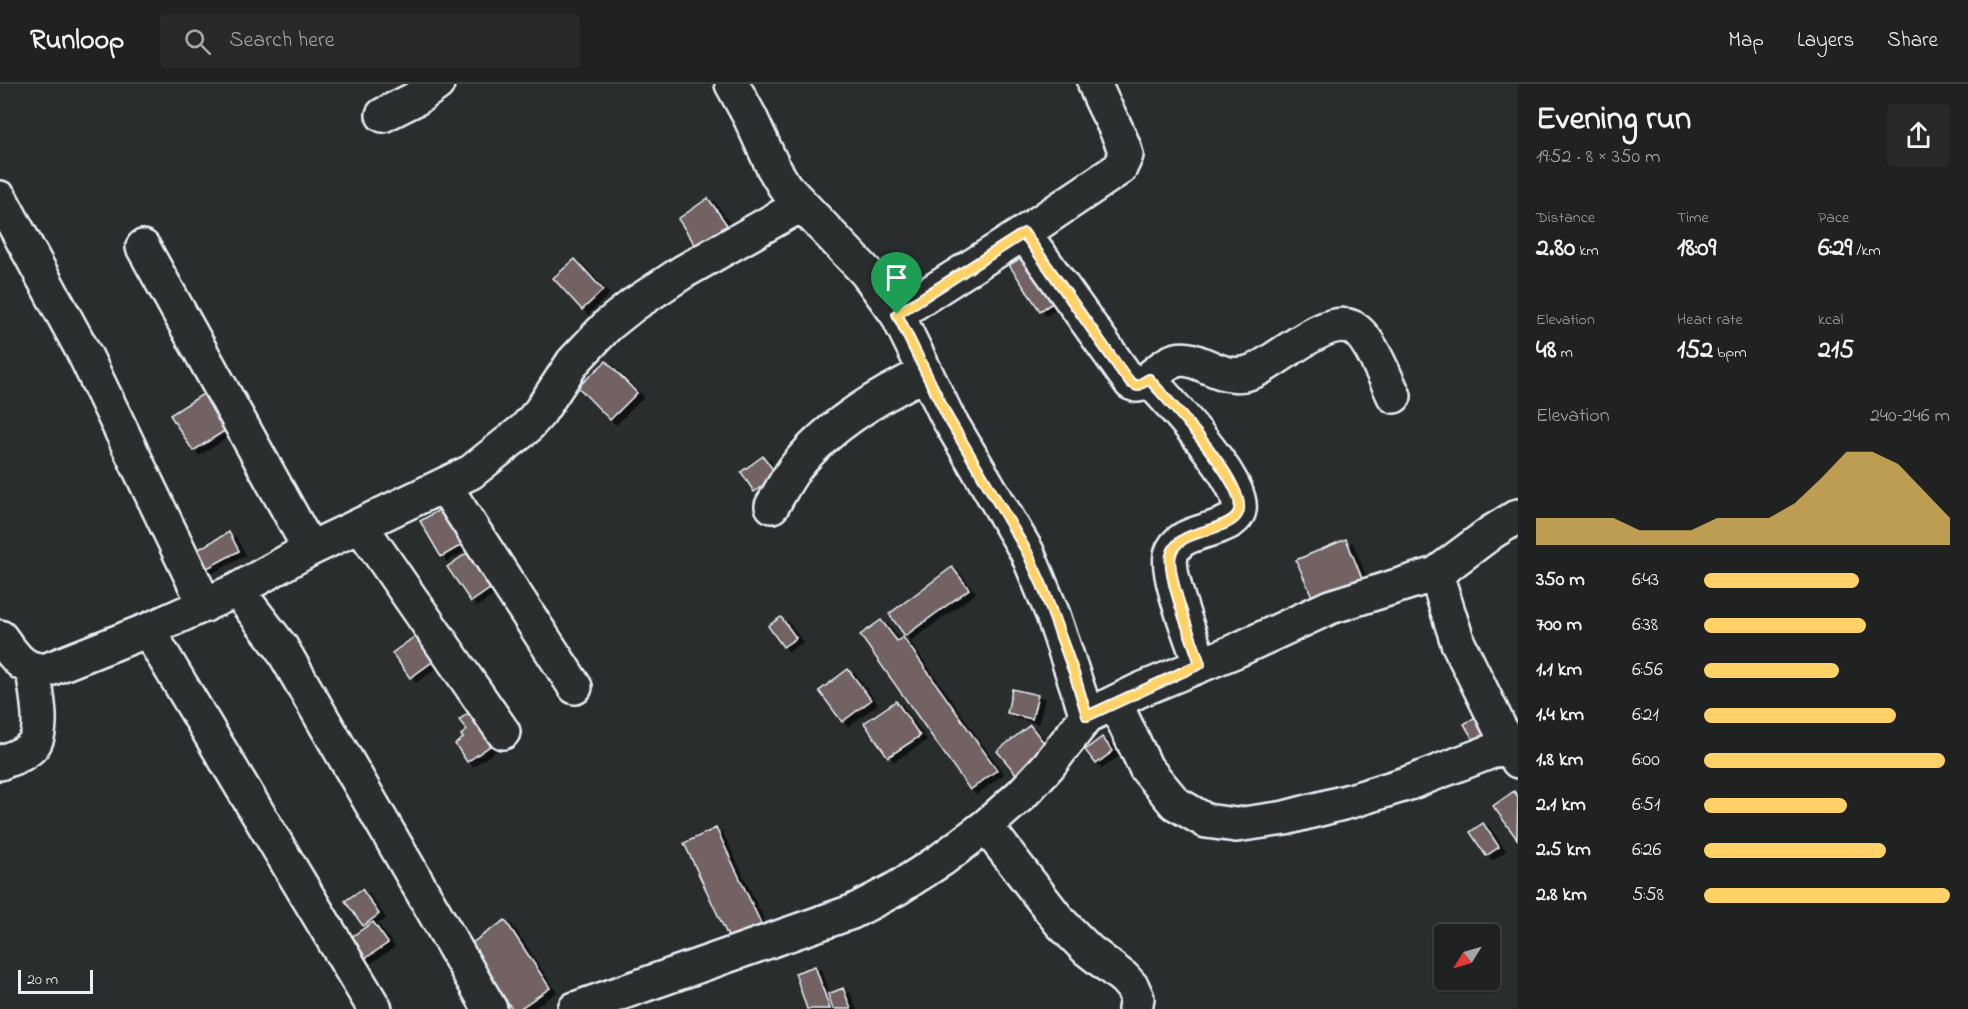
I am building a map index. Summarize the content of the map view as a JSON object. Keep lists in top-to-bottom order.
{
  "scale_bar": "20 m",
  "north": "bottom left",
  "page": {
    "header": "Runloop",
    "search": "Search here",
    "nav": ["Map", "Layers", "Share"],
    "heading": ["Evening run", "19:52 · 8 × 350 m"],
    "stats": [
      ["Distance", "2.80 km"],
      ["Time", "18:09"],
      ["Pace", "6:29 /km"],
      ["Elevation", "48 m"],
      ["Heart rate", "152 bpm"],
      ["kcal", "215"]
    ],
    "chart": ["Elevation", "240–246 m"],
    "list": [
      {
        "name": "350 m",
        "note": "6:43"
      },
      {
        "name": "700 m",
        "note": "6:38"
      },
      {
        "name": "1.1 km",
        "note": "6:56"
      },
      {
        "name": "1.4 km",
        "note": "6:21"
      },
      {
        "name": "1.8 km",
        "note": "6:00"
      },
      {
        "name": "2.1 km",
        "note": "6:51"
      },
      {
        "name": "2.5 km",
        "note": "6:26"
      },
      {
        "name": "2.8 km",
        "note": "5:58"
      }
    ],
    "scale": "20 m"
  }
}
